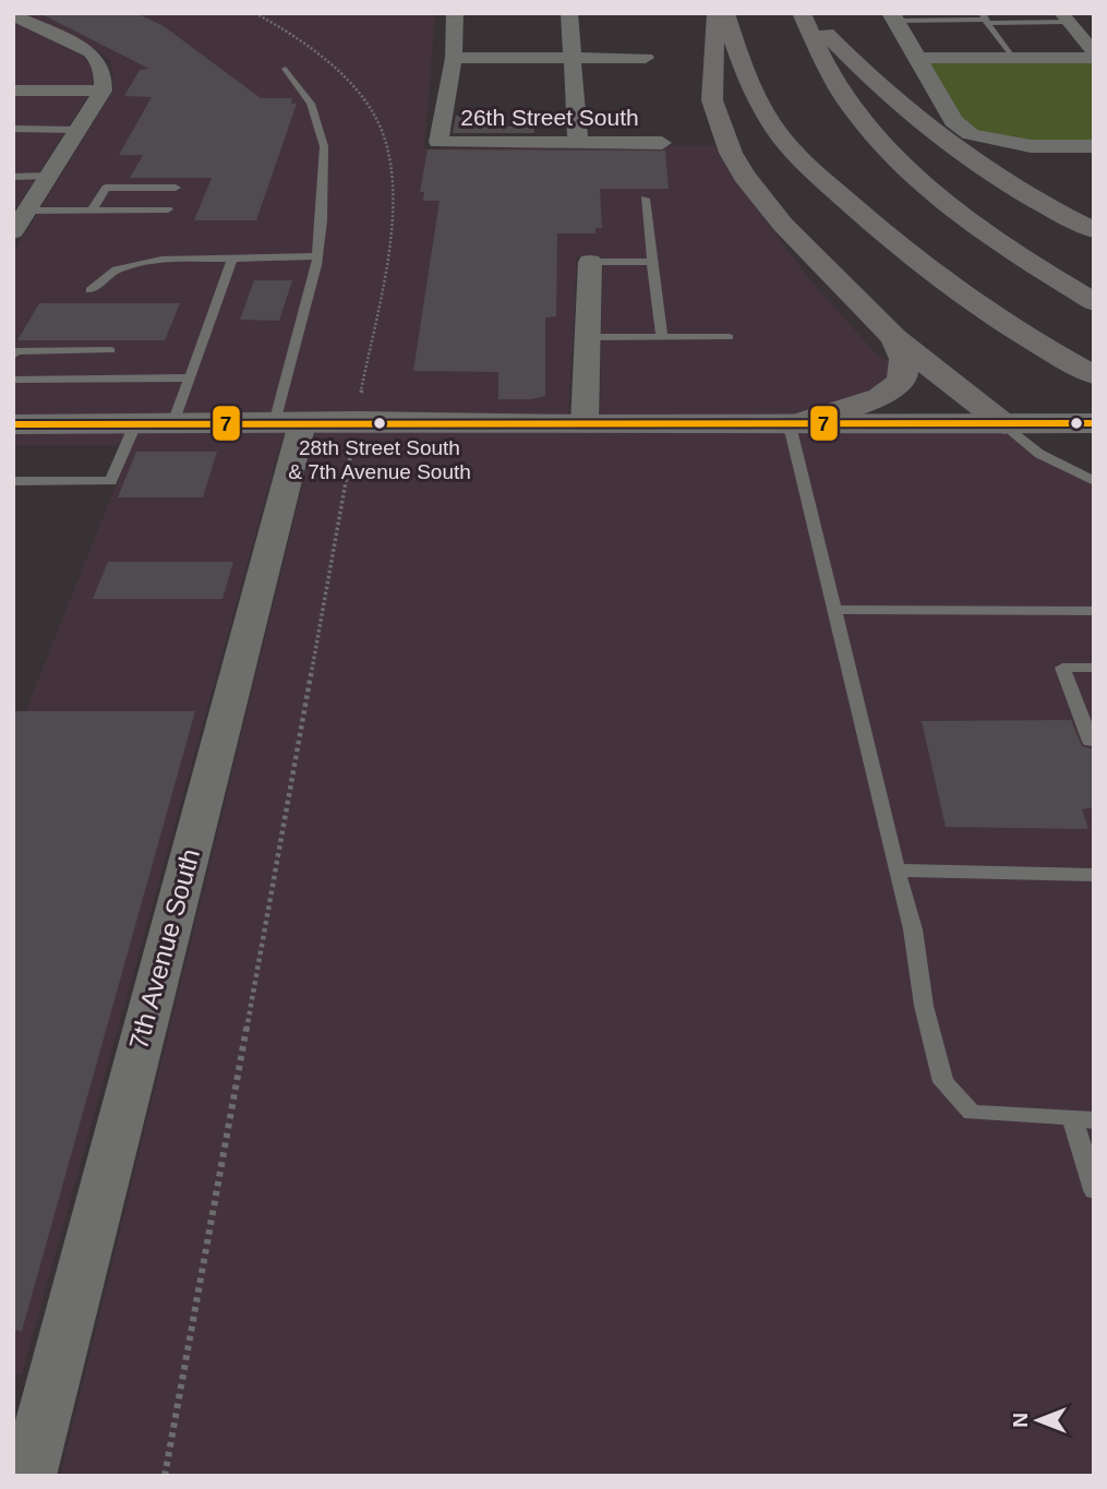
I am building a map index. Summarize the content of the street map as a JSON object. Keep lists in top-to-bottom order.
{
  "streets": {
    "street": ["26th Street South", "7th Avenue South"]
  },
  "places": ["28th Street South & 7th Avenue South"],
  "lines": ["transit line 7"],
  "north": "left"
}
